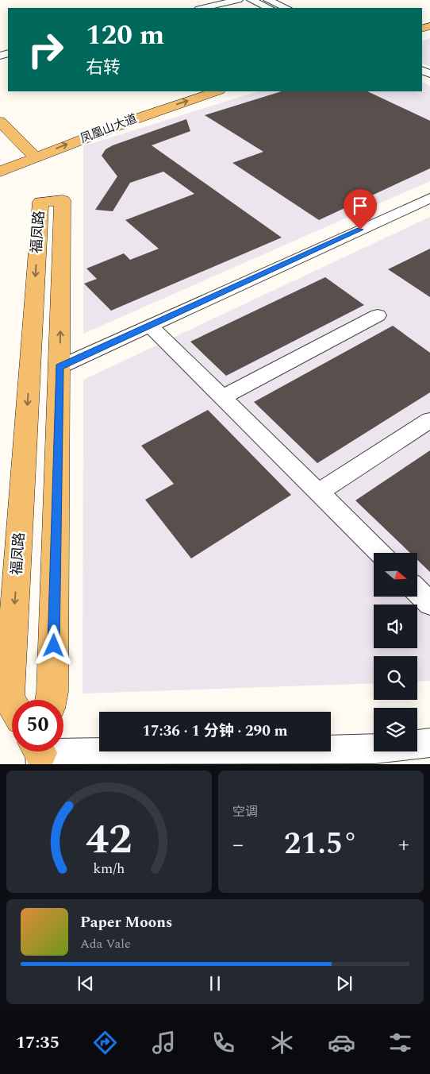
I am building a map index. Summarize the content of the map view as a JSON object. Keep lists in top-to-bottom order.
{
  "streets": {
    "main road": ["凤凰山大道", "福凤路"]
  },
  "north": "right",
  "page": {
    "turn": ["120 m", "右转"],
    "limit": "50",
    "trip": "17:36 · 1 分钟 · 290 m",
    "tile": "空调",
    "heat": ["−", "21.5°", "+"],
    "song": ["Paper Moons", "Ada Vale"],
    "tabs": "17:35",
    "gauge": ["42", "km/h"]
  }
}
